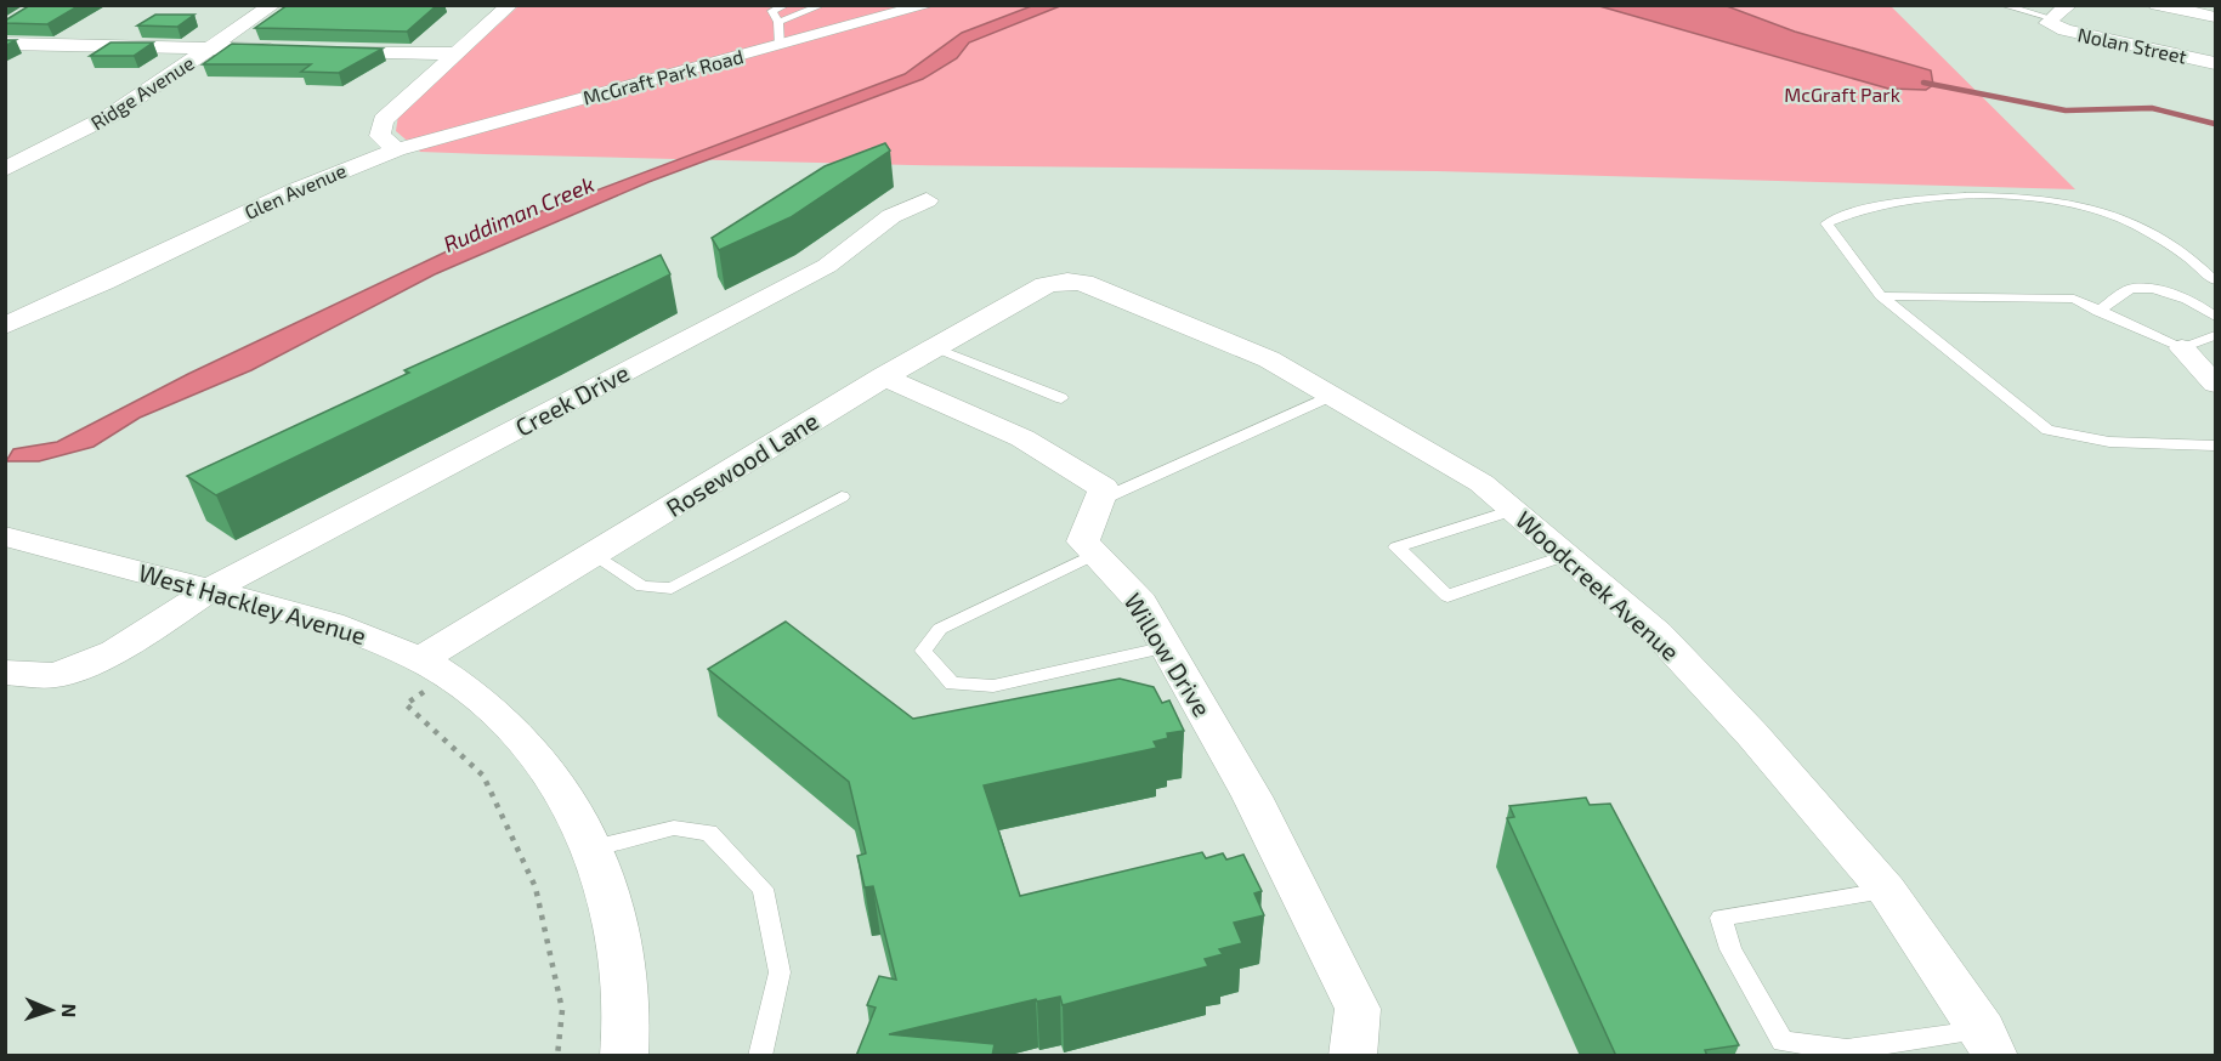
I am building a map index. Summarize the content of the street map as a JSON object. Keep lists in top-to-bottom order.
{
  "streets": {
    "street": [
      "Nolan Street",
      "McGraft Park Road",
      "Ridge Avenue",
      "Glen Avenue",
      "Creek Drive",
      "Rosewood Lane",
      "Woodcreek Avenue",
      "West Hackley Avenue",
      "Willow Drive"
    ]
  },
  "crossings": [
    ["McGraft Park Road", "Glen Avenue"],
    ["Creek Drive", "West Hackley Avenue"],
    ["Rosewood Lane", "Woodcreek Avenue"],
    ["Rosewood Lane", "West Hackley Avenue"]
  ],
  "water": ["Ruddiman Creek"],
  "parks": ["McGraft Park"],
  "north": "right"
}
